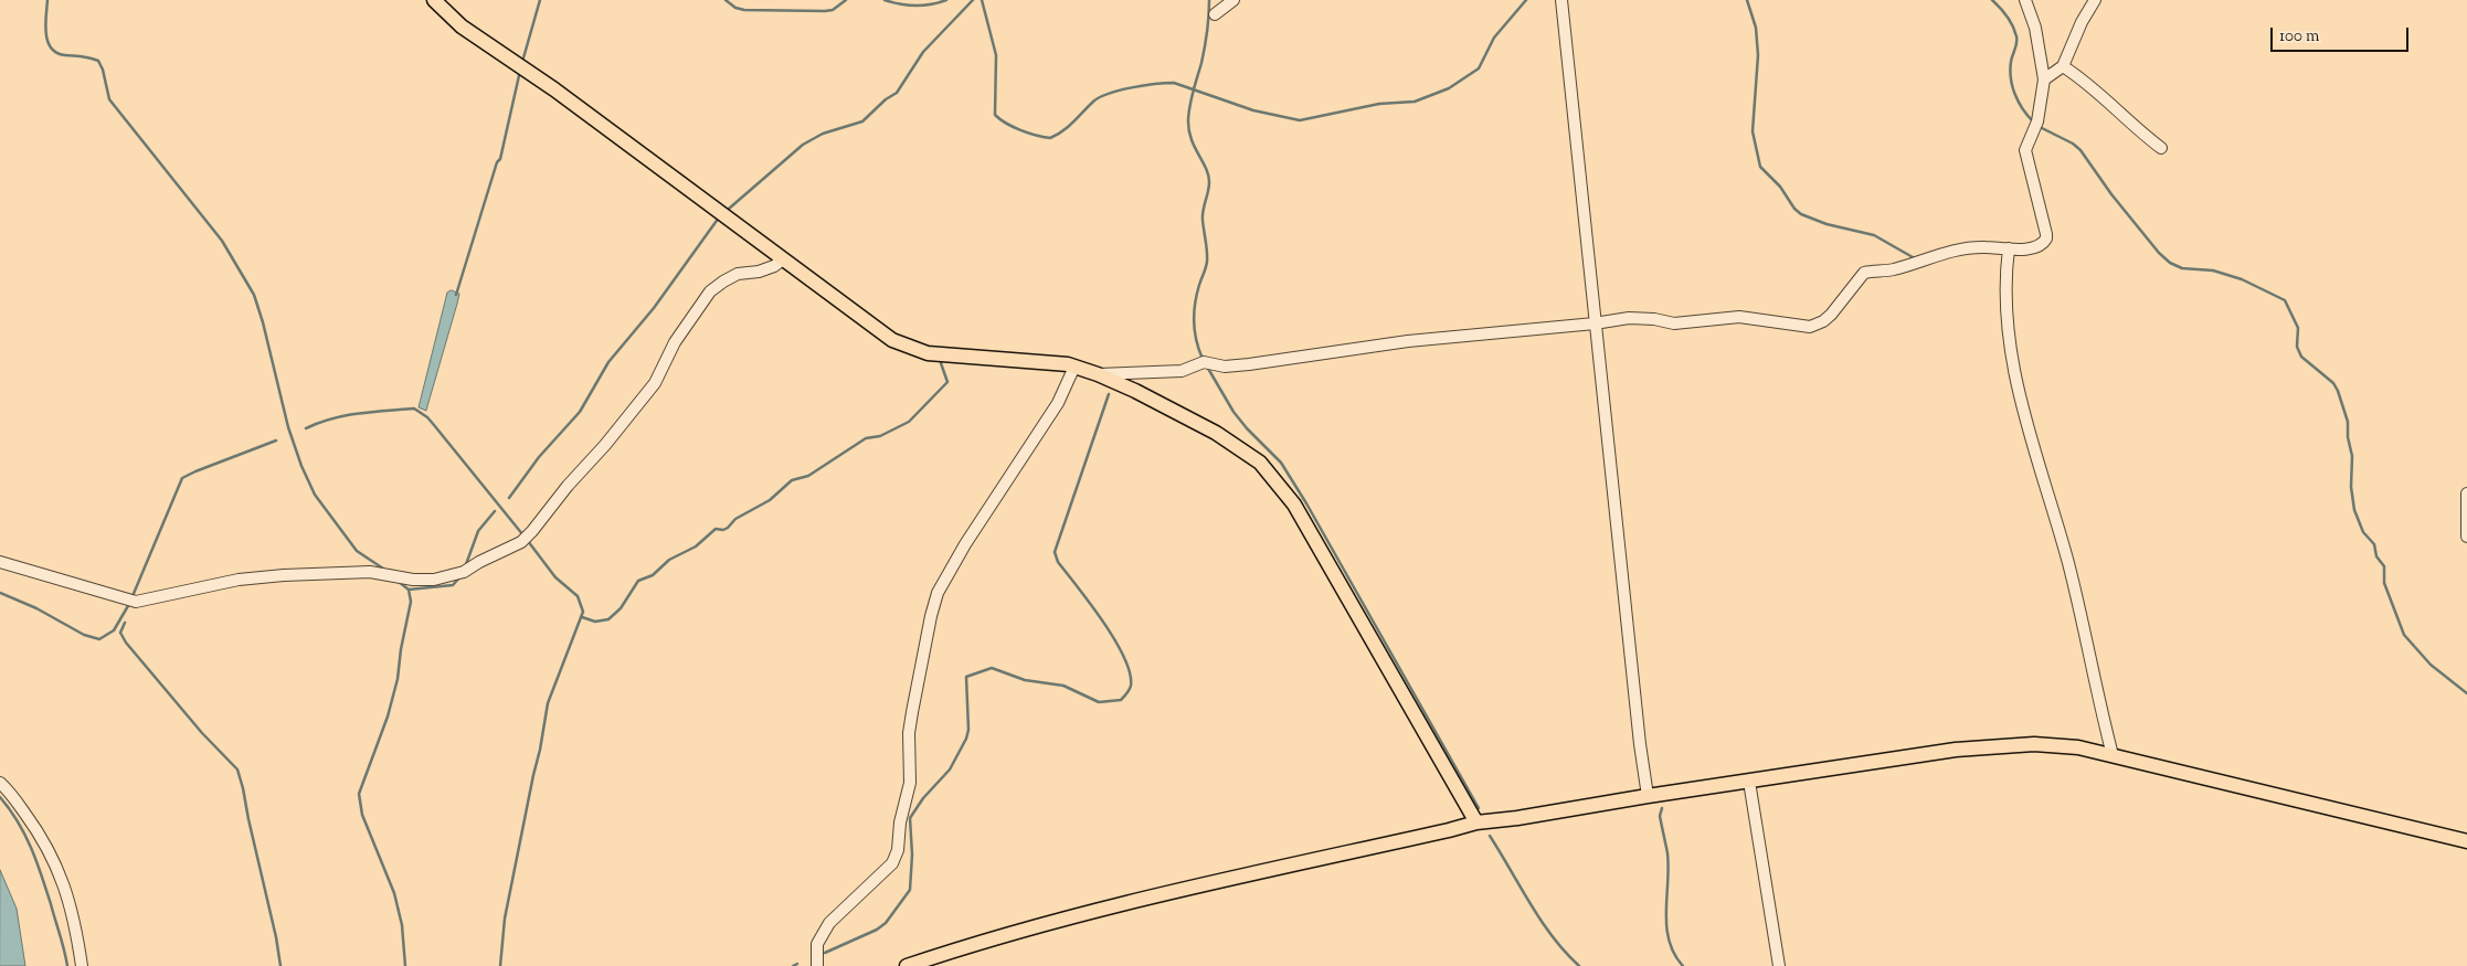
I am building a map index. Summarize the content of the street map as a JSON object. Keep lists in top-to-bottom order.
{
  "scale_bar": "100 m"
}
